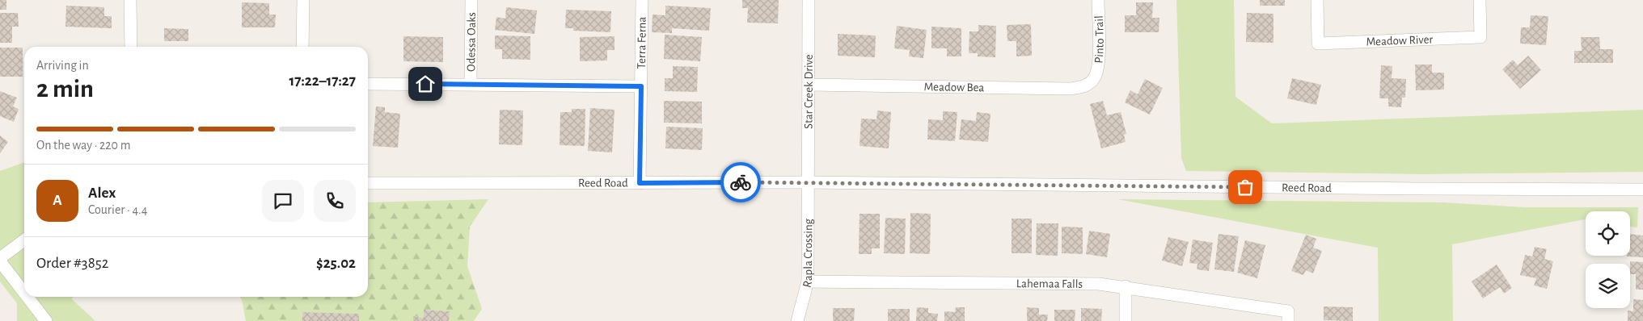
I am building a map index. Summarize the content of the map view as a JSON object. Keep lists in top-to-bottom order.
{
  "streets": {
    "street": [
      "Pinto Trail",
      "Meadow River",
      "Odessa Oaks",
      "Terra Ferna",
      "Meadow Bea",
      "Star Creek Drive",
      "Reed Road",
      "Rapla Crossing",
      "Lahemaa Falls"
    ]
  },
  "crossings": [
    ["Pinto Trail", "Meadow Bea"],
    ["Terra Ferna", "Reed Road"],
    ["Meadow Bea", "Star Creek Drive"],
    ["Star Creek Drive", "Reed Road"],
    ["Star Creek Drive", "Rapla Crossing"],
    ["Reed Road", "Rapla Crossing"],
    ["Rapla Crossing", "Lahemaa Falls"]
  ],
  "page": {
    "heading": ["2 min", "Arriving in", "17:22–17:27"],
    "panel": [
      "Alex",
      "Courier · 4.4",
      "Order #3852",
      "$25.02"
    ],
    "bar": "On the way · 220 m",
    "round": "A"
  }
}
